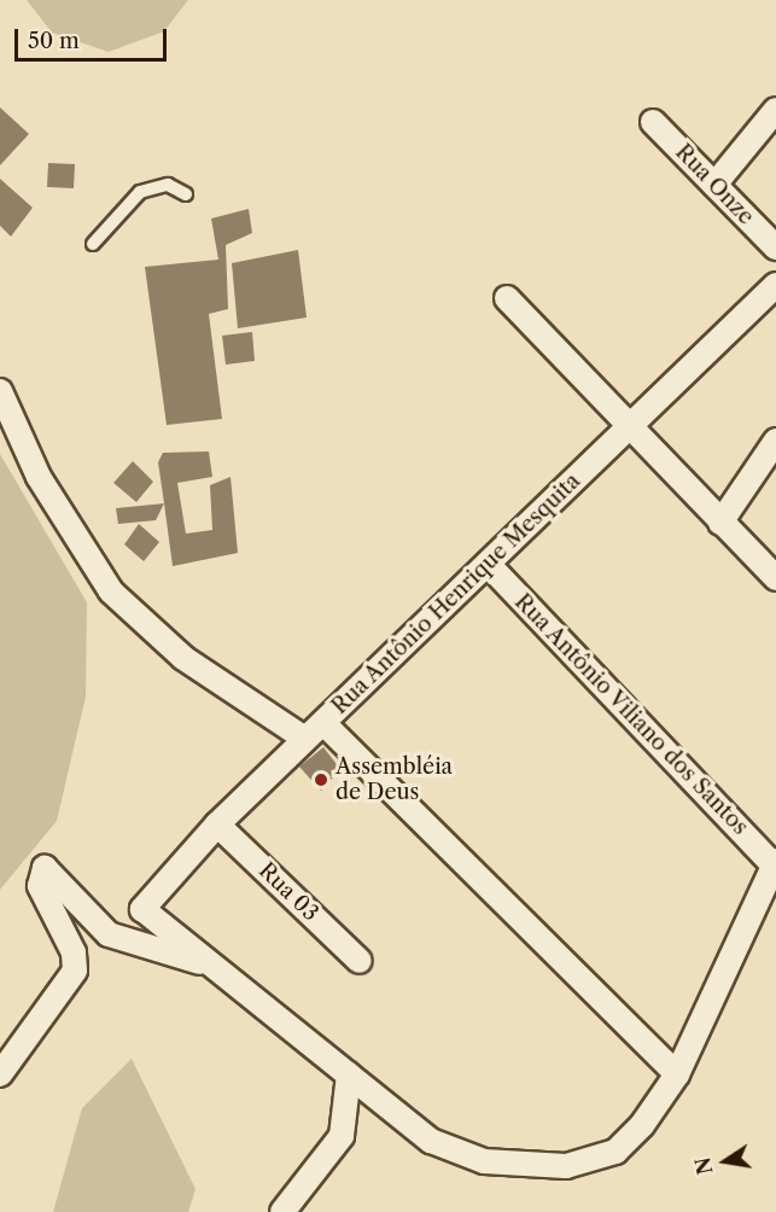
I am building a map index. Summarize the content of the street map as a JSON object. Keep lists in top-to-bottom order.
{
  "streets": {
    "street": [
      "Rua Onze",
      "Rua Antônio Henrique Mesquita",
      "Rua Antônio Viliano dos Santos",
      "Rua 03"
    ]
  },
  "crossings": [
    ["Rua Antônio Henrique Mesquita", "Rua Antônio Viliano dos Santos"],
    ["Rua Antônio Henrique Mesquita", "Rua 03"]
  ],
  "places": ["Assembléia de Deus"],
  "scale_bar": "50 m",
  "north": "left"
}
